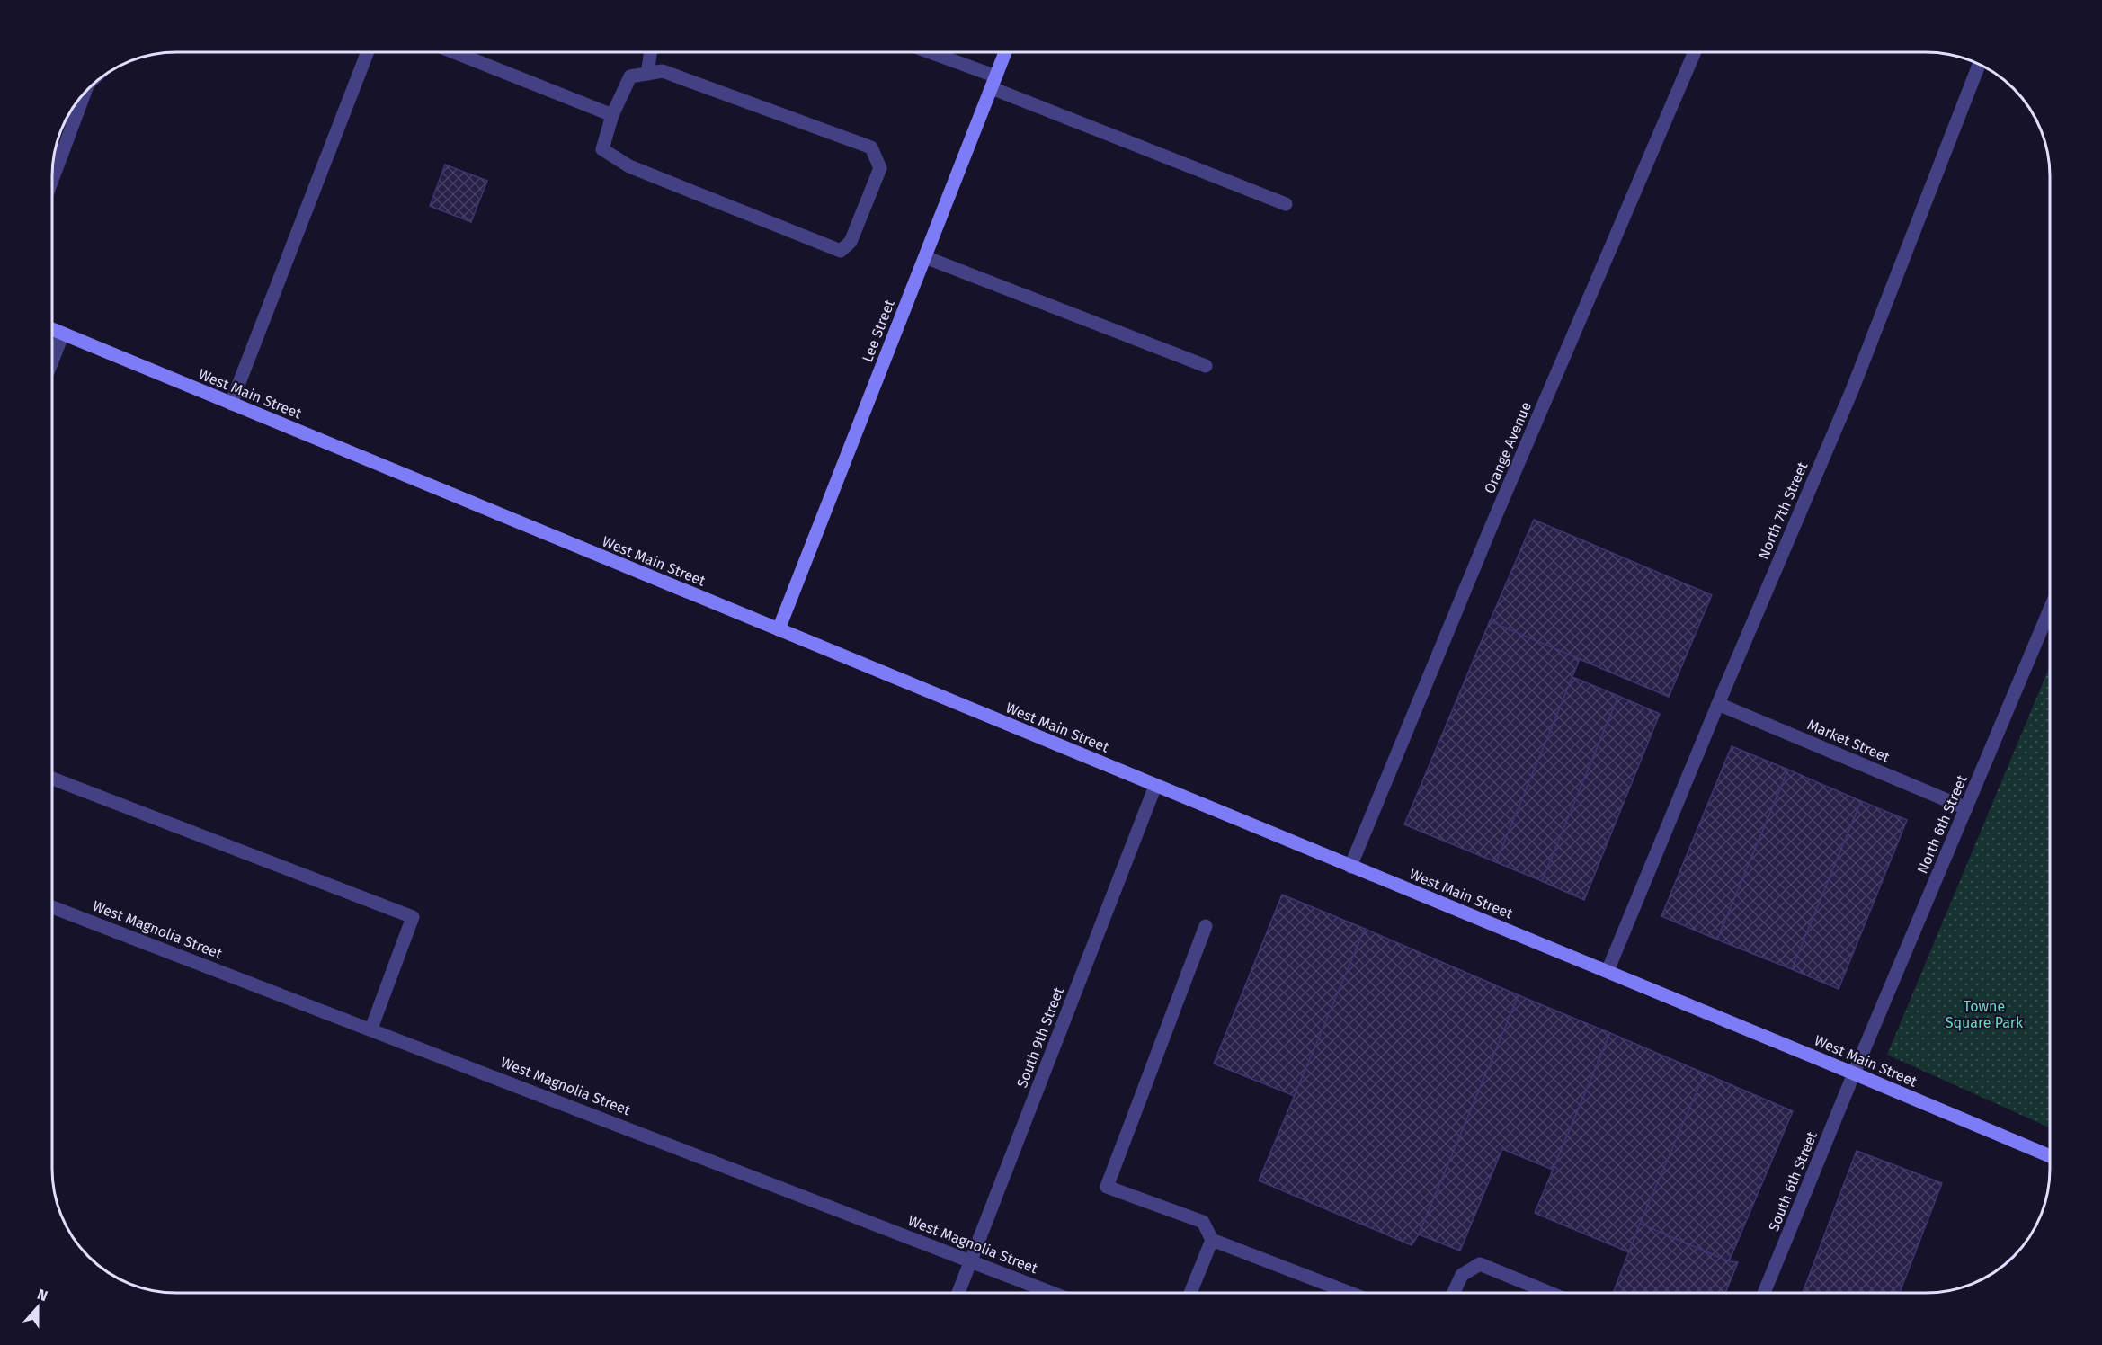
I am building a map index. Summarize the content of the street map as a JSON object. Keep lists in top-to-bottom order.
{
  "streets": {
    "main road": ["Lee Street", "West Main Street"],
    "street": [
      "Orange Avenue",
      "North 7th Street",
      "Market Street",
      "North 6th Street",
      "West Magnolia Street",
      "South 9th Street",
      "South 6th Street"
    ]
  },
  "crossings": [
    ["Lee Street", "West Main Street"],
    ["West Main Street", "Orange Avenue"],
    ["West Main Street", "North 7th Street"],
    ["West Main Street", "North 6th Street"],
    ["West Main Street", "South 9th Street"],
    ["West Main Street", "South 6th Street"],
    ["North 7th Street", "Market Street"],
    ["Market Street", "North 6th Street"],
    ["North 6th Street", "South 6th Street"],
    ["West Magnolia Street", "South 9th Street"]
  ],
  "parks": ["Towne Square Park"],
  "north": "top"
}
